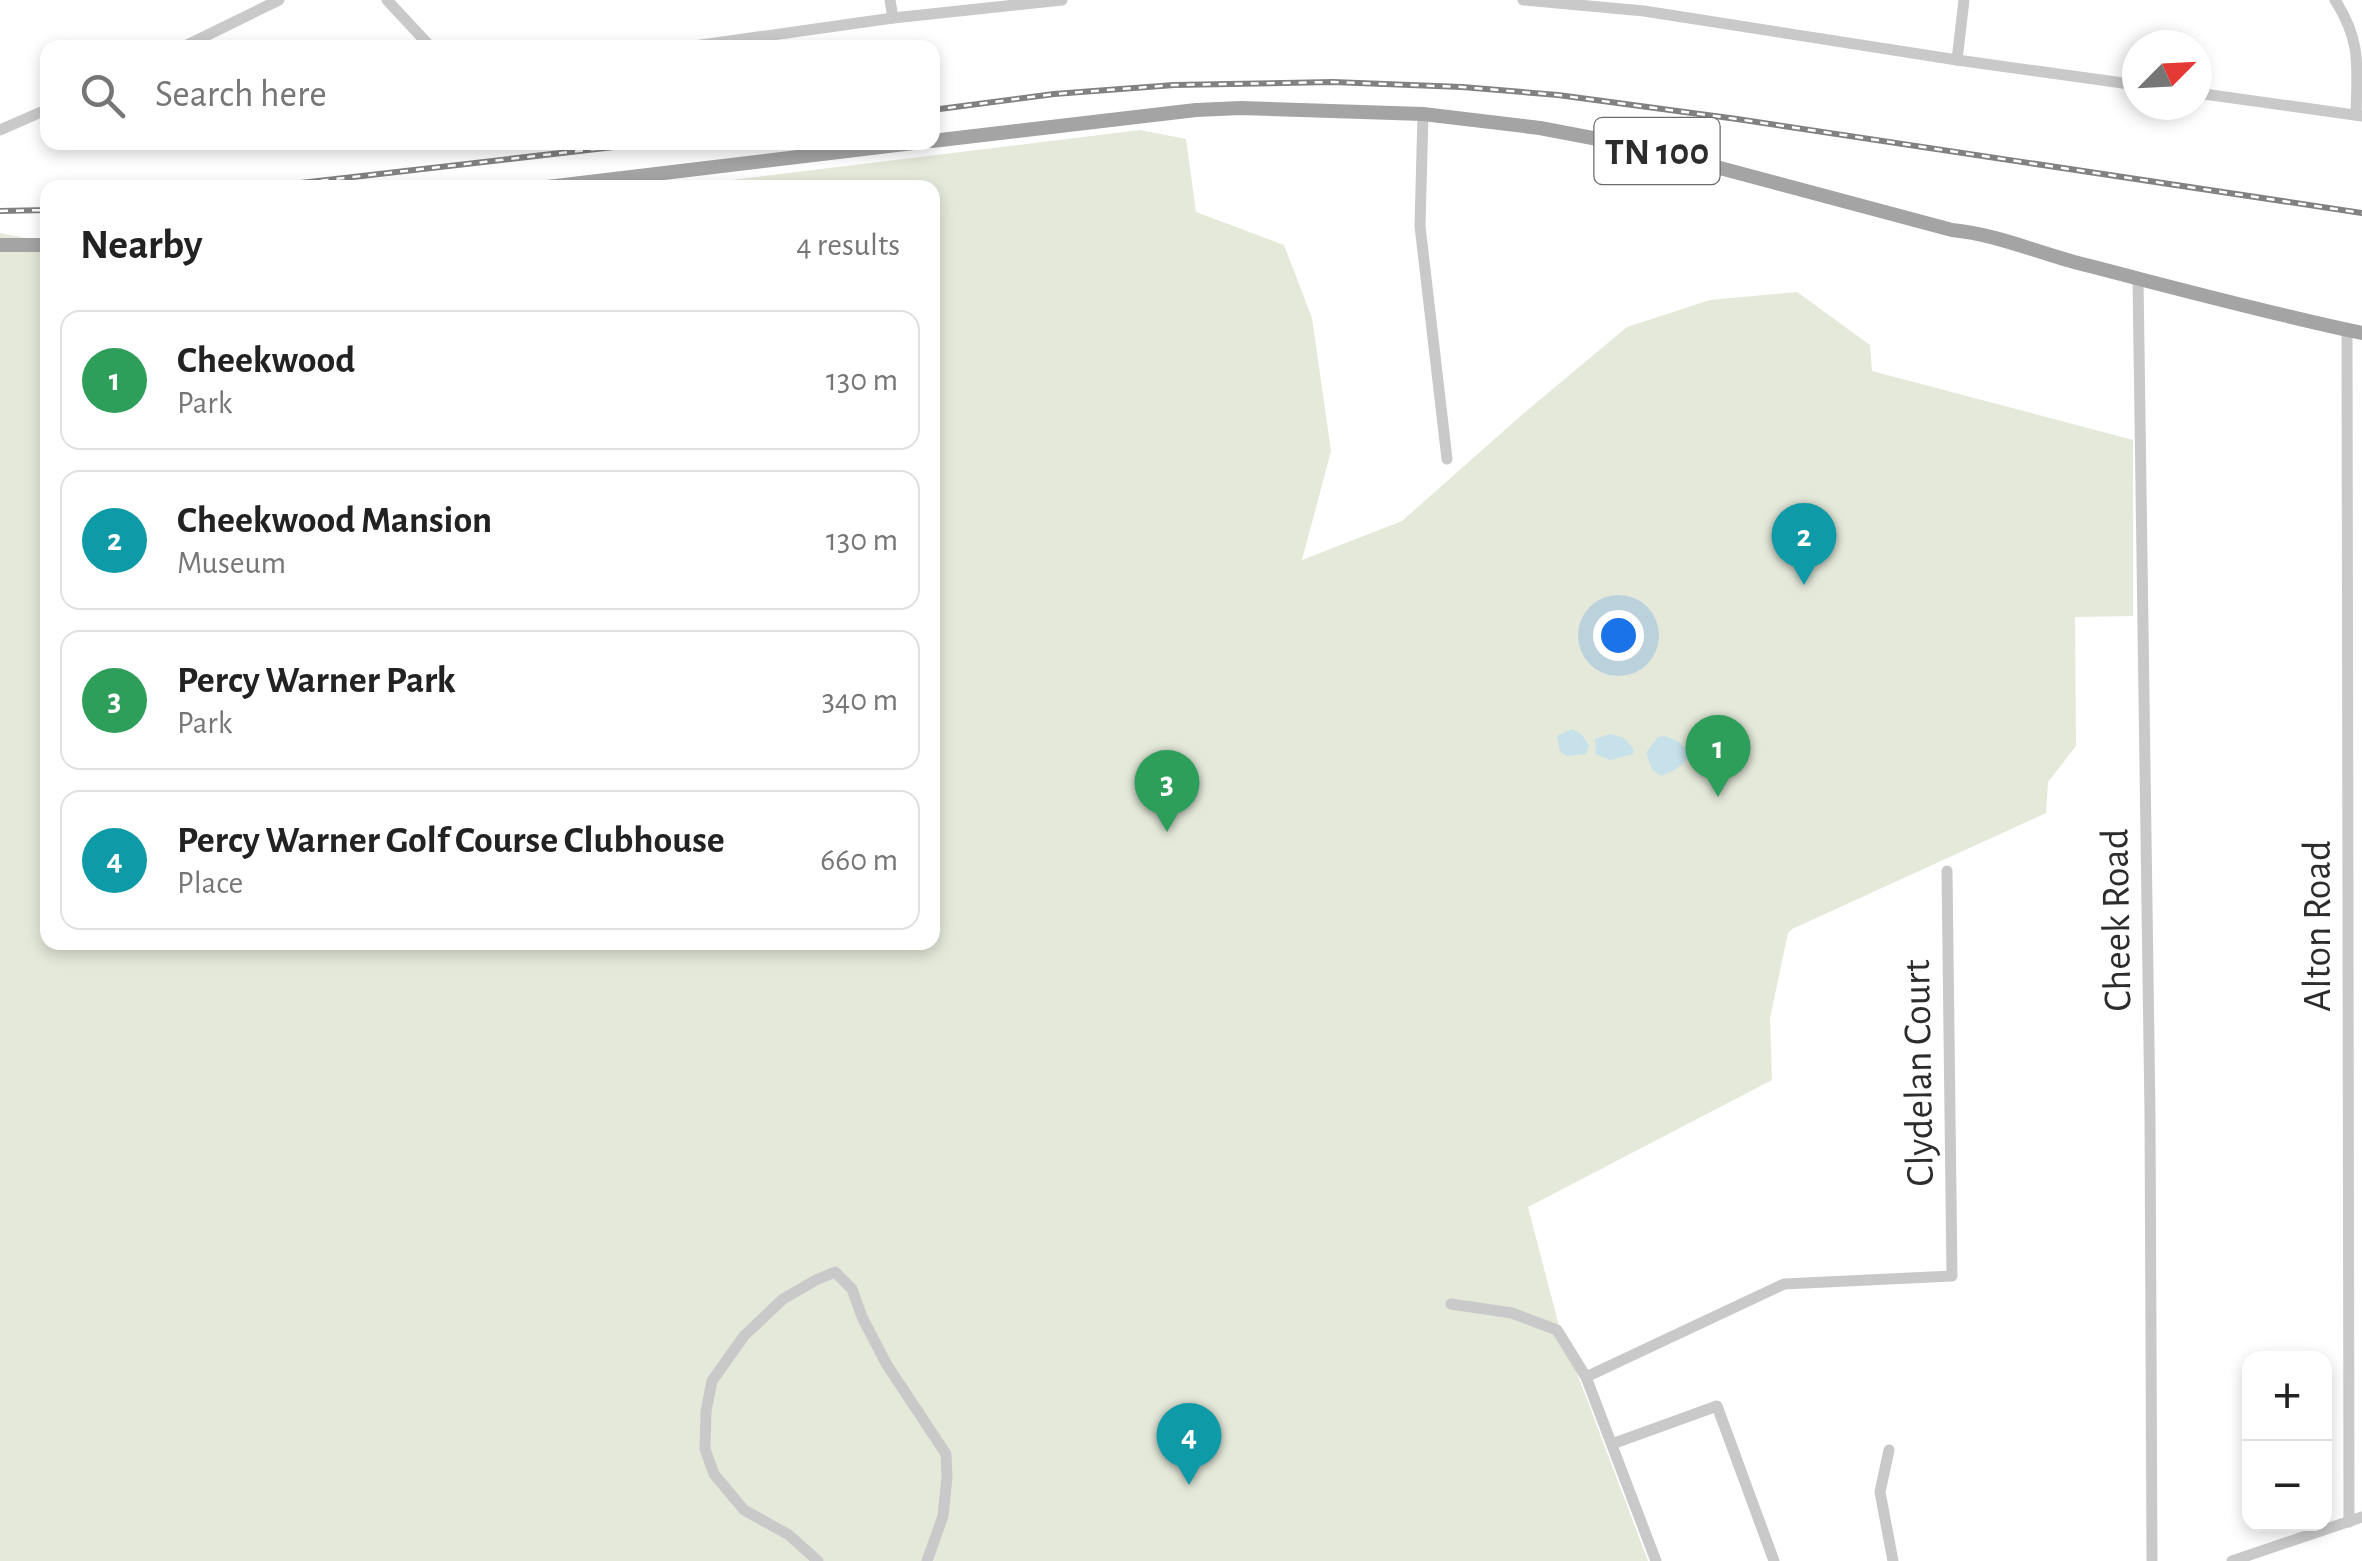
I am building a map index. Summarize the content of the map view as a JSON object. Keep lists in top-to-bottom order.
{
  "streets": {
    "main road": ["TN 100"],
    "street": ["Cheek Road", "Alton Road", "Clydelan Court"]
  },
  "crossings": [
    ["TN 100", "Cheek Road"],
    ["TN 100", "Alton Road"]
  ],
  "north": "top right",
  "page": {
    "search": "Search here",
    "heading": ["Nearby", "4 results"],
    "list": [
      {
        "mark": "1",
        "name": "Cheekwood",
        "note": "Park",
        "value": "130 m"
      },
      {
        "mark": "2",
        "name": "Cheekwood Mansion",
        "note": "Museum",
        "value": "130 m"
      },
      {
        "mark": "3",
        "name": "Percy Warner Park",
        "note": "Park",
        "value": "340 m"
      },
      {
        "mark": "4",
        "name": "Percy Warner Golf Course Clubhouse",
        "note": "Place",
        "value": "660 m"
      }
    ],
    "pins": [
      "2",
      "1",
      "3",
      "4"
    ],
    "map_buttons": ["+", "−"]
  }
}
